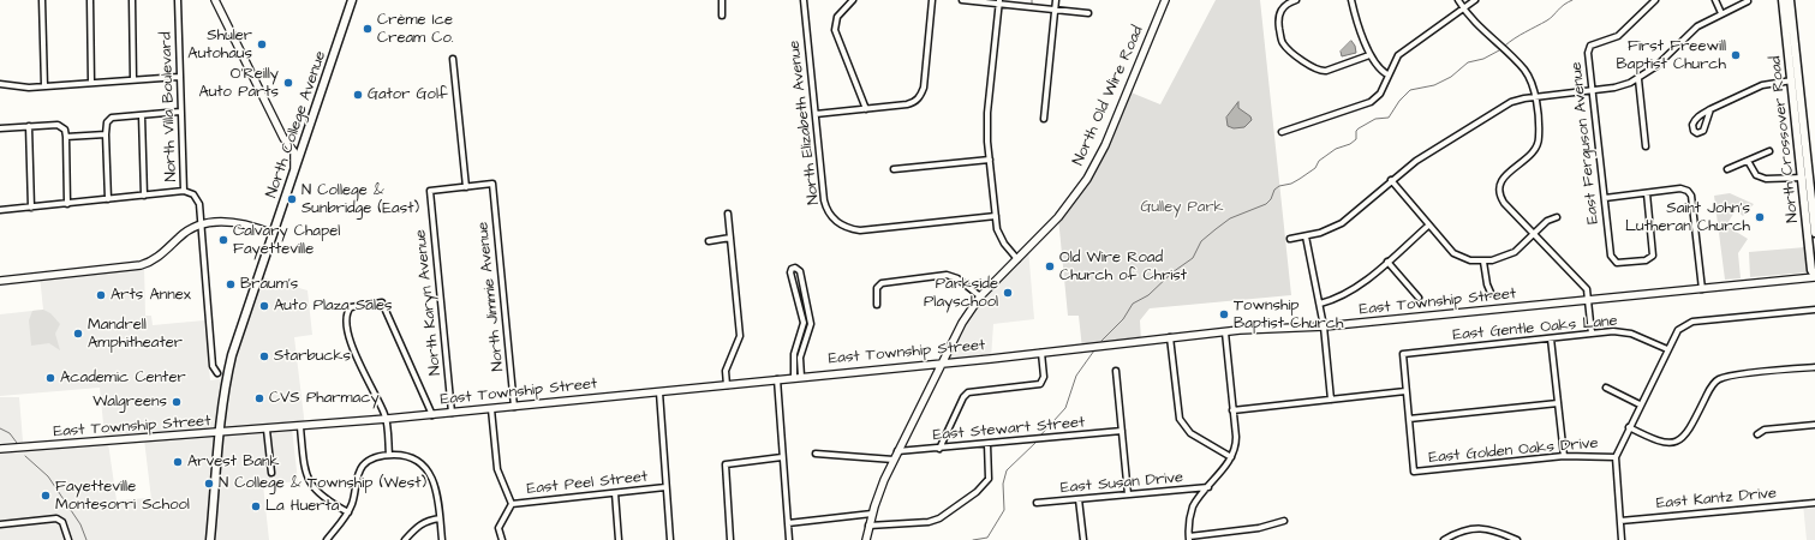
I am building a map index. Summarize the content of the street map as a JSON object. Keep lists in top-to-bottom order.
{
  "streets": {
    "main road": ["North College Avenue", "North Crossover Road"],
    "street": [
      "North Old Wire Road",
      "North Villa Boulevard",
      "North Elizabeth Avenue",
      "East Ferguson Avenue",
      "North Jimmie Avenue",
      "North Karyn Avenue",
      "East Township Street",
      "East Gentle Oaks Lane",
      "East Stewart Street",
      "East Golden Oaks Drive",
      "East Peel Street",
      "East Susan Drive",
      "East Kantz Drive"
    ]
  },
  "crossings": [
    ["North Old Wire Road", "East Township Street"],
    ["North Old Wire Road", "East Stewart Street"],
    ["North College Avenue", "East Township Street"],
    ["North Crossover Road", "East Township Street"],
    ["North Jimmie Avenue", "North Karyn Avenue"],
    ["North Jimmie Avenue", "East Township Street"],
    ["North Karyn Avenue", "East Township Street"]
  ],
  "parks": ["Gulley Park"],
  "places": [
    "Crème Ice Cream Co.",
    "Shuler Autohaus",
    "First Freewill Baptist Church",
    "O'Reilly Auto Parts",
    "Gator Golf",
    "N College & Sunbridge (East)",
    "Saint John's Lutheran Church",
    "Calvary Chapel Fayetteville",
    "Old Wire Road Church of Christ",
    "Braum's",
    "Parkside Playschool",
    "Arts Annex",
    "Auto Plaza Sales",
    "Township Baptist Church",
    "Mandrell Amphitheater",
    "Starbucks",
    "Academic Center",
    "CVS Pharmacy",
    "Walgreens",
    "Arvest Bank",
    "N College & Township (West)",
    "Fayetteville Montesorri School",
    "La Huerta"
  ]
}
